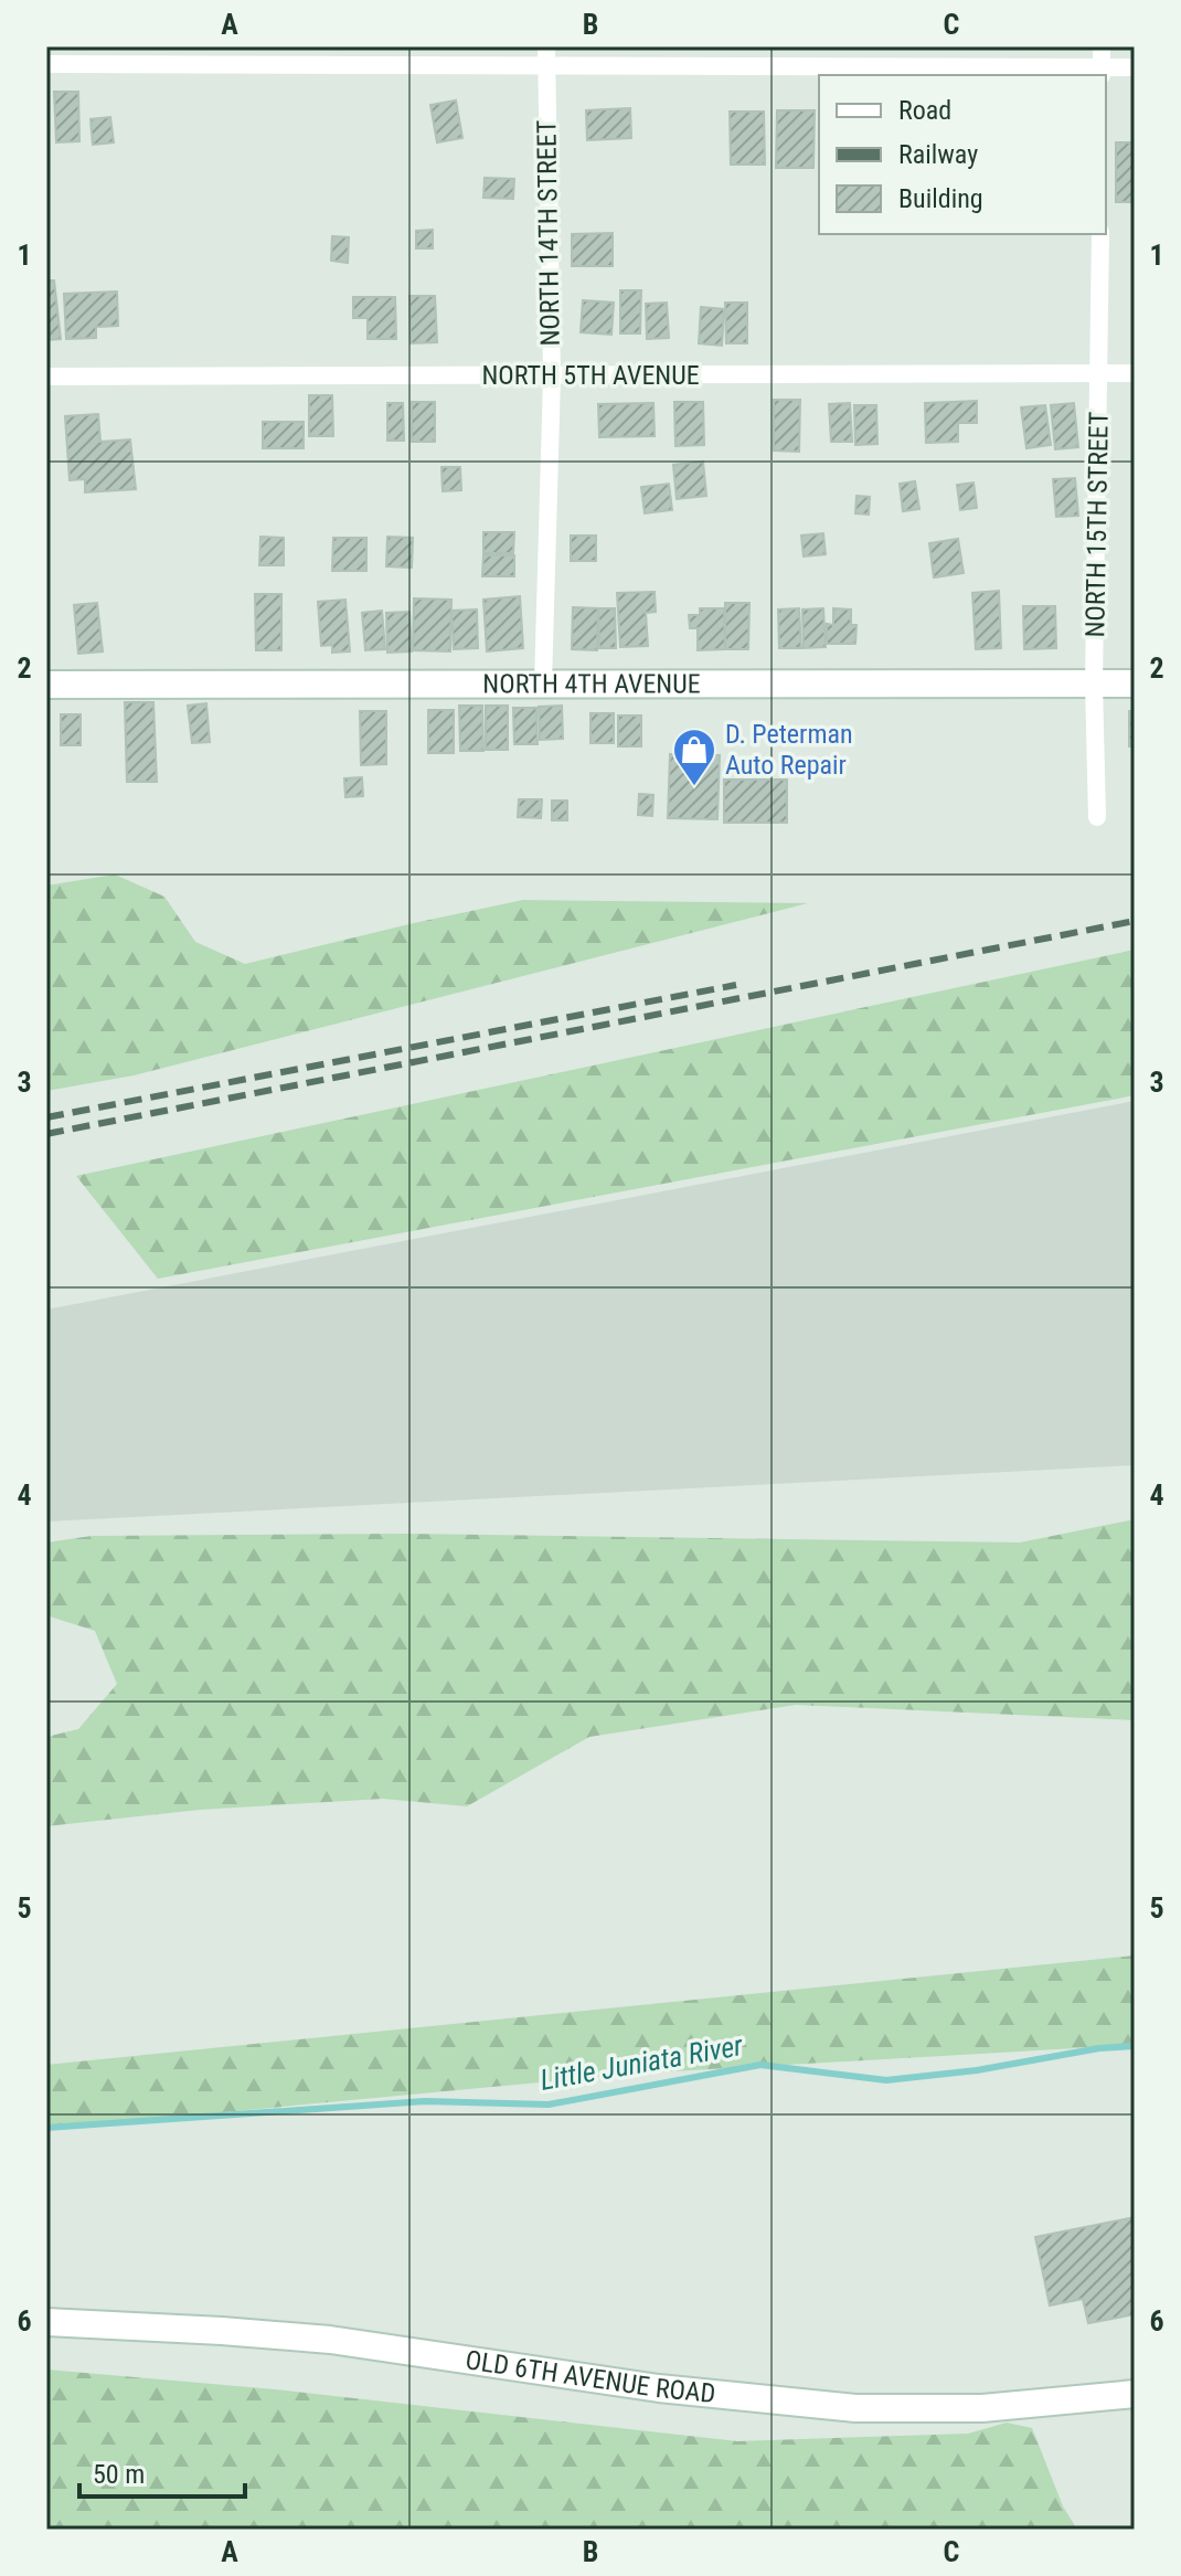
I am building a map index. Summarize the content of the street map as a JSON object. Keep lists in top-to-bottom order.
{
  "streets": {
    "main road": ["NORTH 4TH AVENUE", "OLD 6TH AVENUE ROAD"],
    "street": ["NORTH 14TH STREET", "NORTH 5TH AVENUE", "NORTH 15TH STREET"]
  },
  "crossings": [
    ["NORTH 14TH STREET", "NORTH 5TH AVENUE"],
    ["NORTH 14TH STREET", "NORTH 4TH AVENUE"],
    ["NORTH 5TH AVENUE", "NORTH 15TH STREET"],
    ["NORTH 15TH STREET", "NORTH 4TH AVENUE"]
  ],
  "water": ["Little Juniata River"],
  "places": {
    "shop": ["D. Peterman Auto Repair"]
  },
  "legend": ["Road", "Railway", "Building"],
  "scale_bar": "50 m",
  "grid": {
    "columns": ["A", "B", "C"],
    "rows": [
      "1",
      "2",
      "3",
      "4",
      "5",
      "6"
    ]
  }
}
